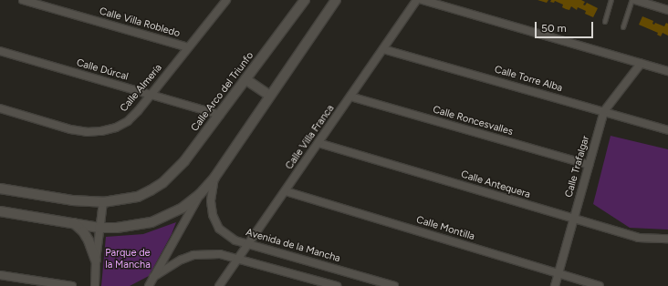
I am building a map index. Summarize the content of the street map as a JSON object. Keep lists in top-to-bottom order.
{
  "streets": {
    "street": [
      "Calle Villa Robledo",
      "Calle Dúrcal",
      "Calle Torre Alba",
      "Calle Almería",
      "Calle Arco del Triunfo",
      "Calle Roncesvalles",
      "Calle Villa Franca",
      "Calle Trafalgar",
      "Calle Antequera",
      "Calle Montilla",
      "Avenida de la Mancha"
    ]
  },
  "crossings": [
    ["Calle Villa Robledo", "Calle Almería"],
    ["Calle Dúrcal", "Calle Almería"],
    ["Calle Dúrcal", "Calle Arco del Triunfo"],
    ["Calle Torre Alba", "Calle Villa Franca"],
    ["Calle Torre Alba", "Calle Trafalgar"],
    ["Calle Roncesvalles", "Calle Villa Franca"],
    ["Calle Roncesvalles", "Calle Trafalgar"],
    ["Calle Villa Franca", "Calle Antequera"],
    ["Calle Villa Franca", "Calle Montilla"],
    ["Calle Villa Franca", "Avenida de la Mancha"],
    ["Calle Trafalgar", "Calle Antequera"],
    ["Calle Trafalgar", "Calle Montilla"]
  ],
  "parks": ["Parque de la Mancha"],
  "scale_bar": "50 m"
}
